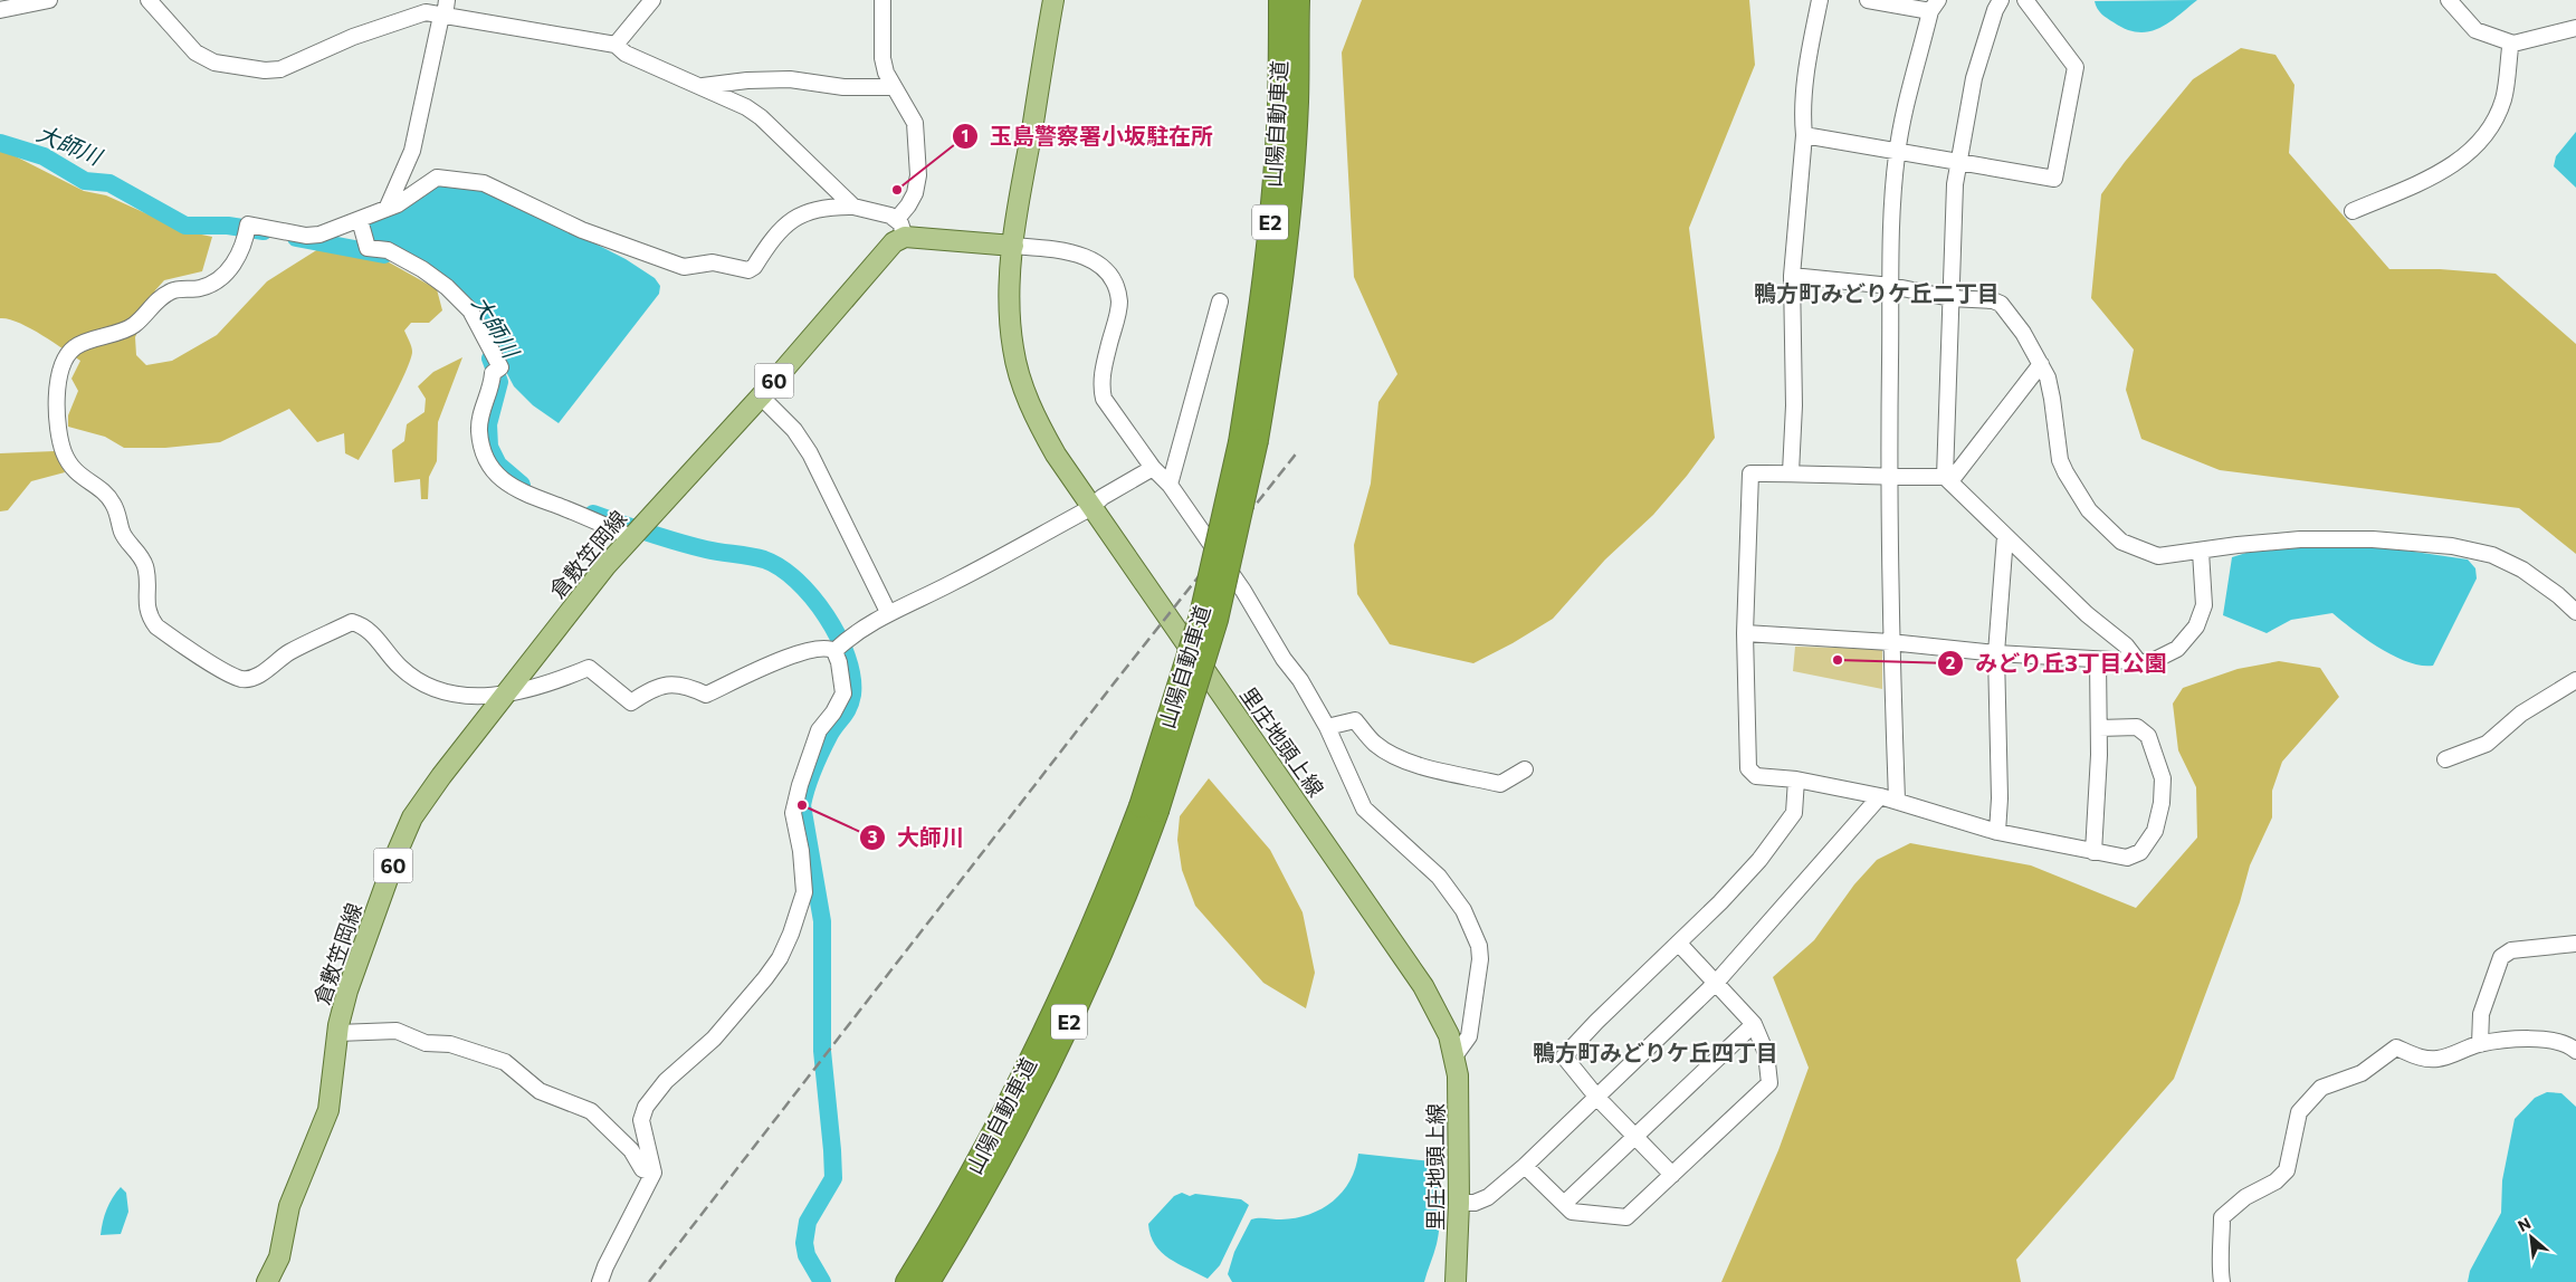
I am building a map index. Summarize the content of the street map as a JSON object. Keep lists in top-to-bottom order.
{
  "streets": {
    "highway": ["山陽自動車道", "E2"],
    "main road": ["60", "倉敷笠岡線", "里庄地頭上線"]
  },
  "districts": ["鴨方町みどりケ丘二丁目", "鴨方町みどりケ丘四丁目"],
  "water": ["大師川"],
  "places": ["玉島警察署小坂駐在所", "みどり丘3丁目公園", "大師川"],
  "north": "top left"
}
